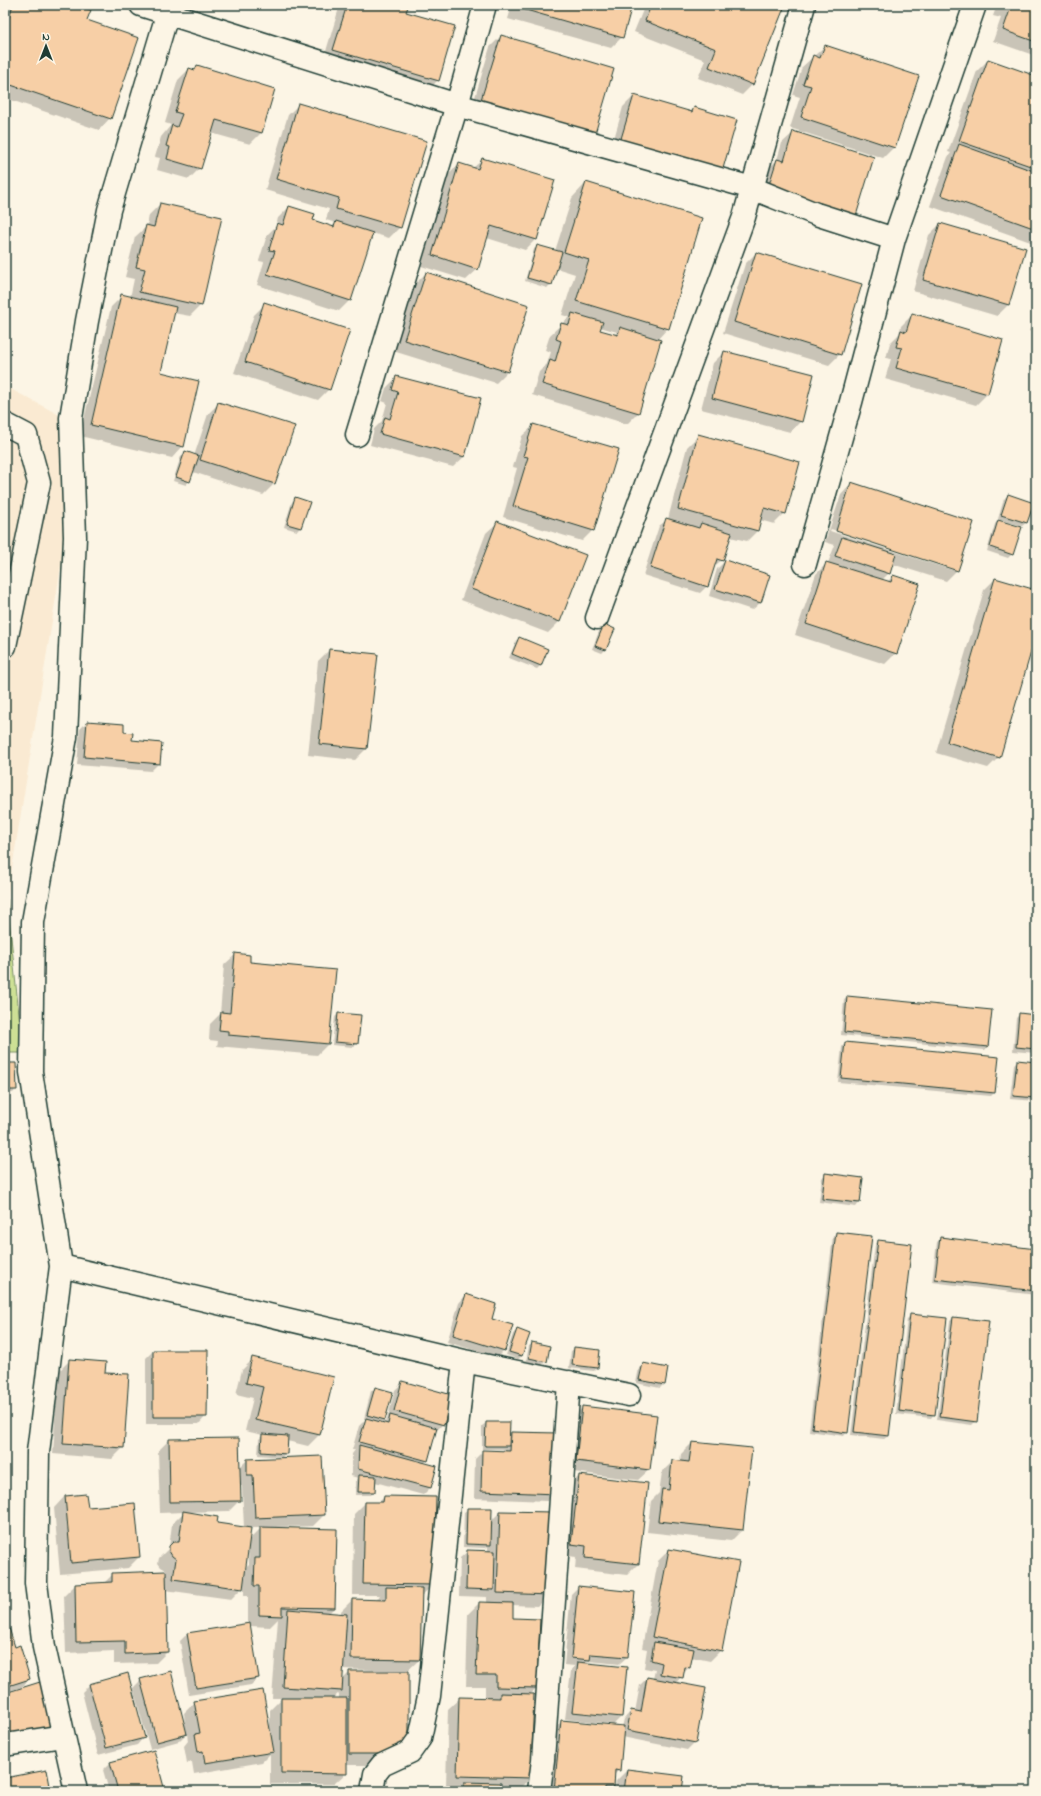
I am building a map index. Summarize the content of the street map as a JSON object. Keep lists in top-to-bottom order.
{
  "north": "top"
}
